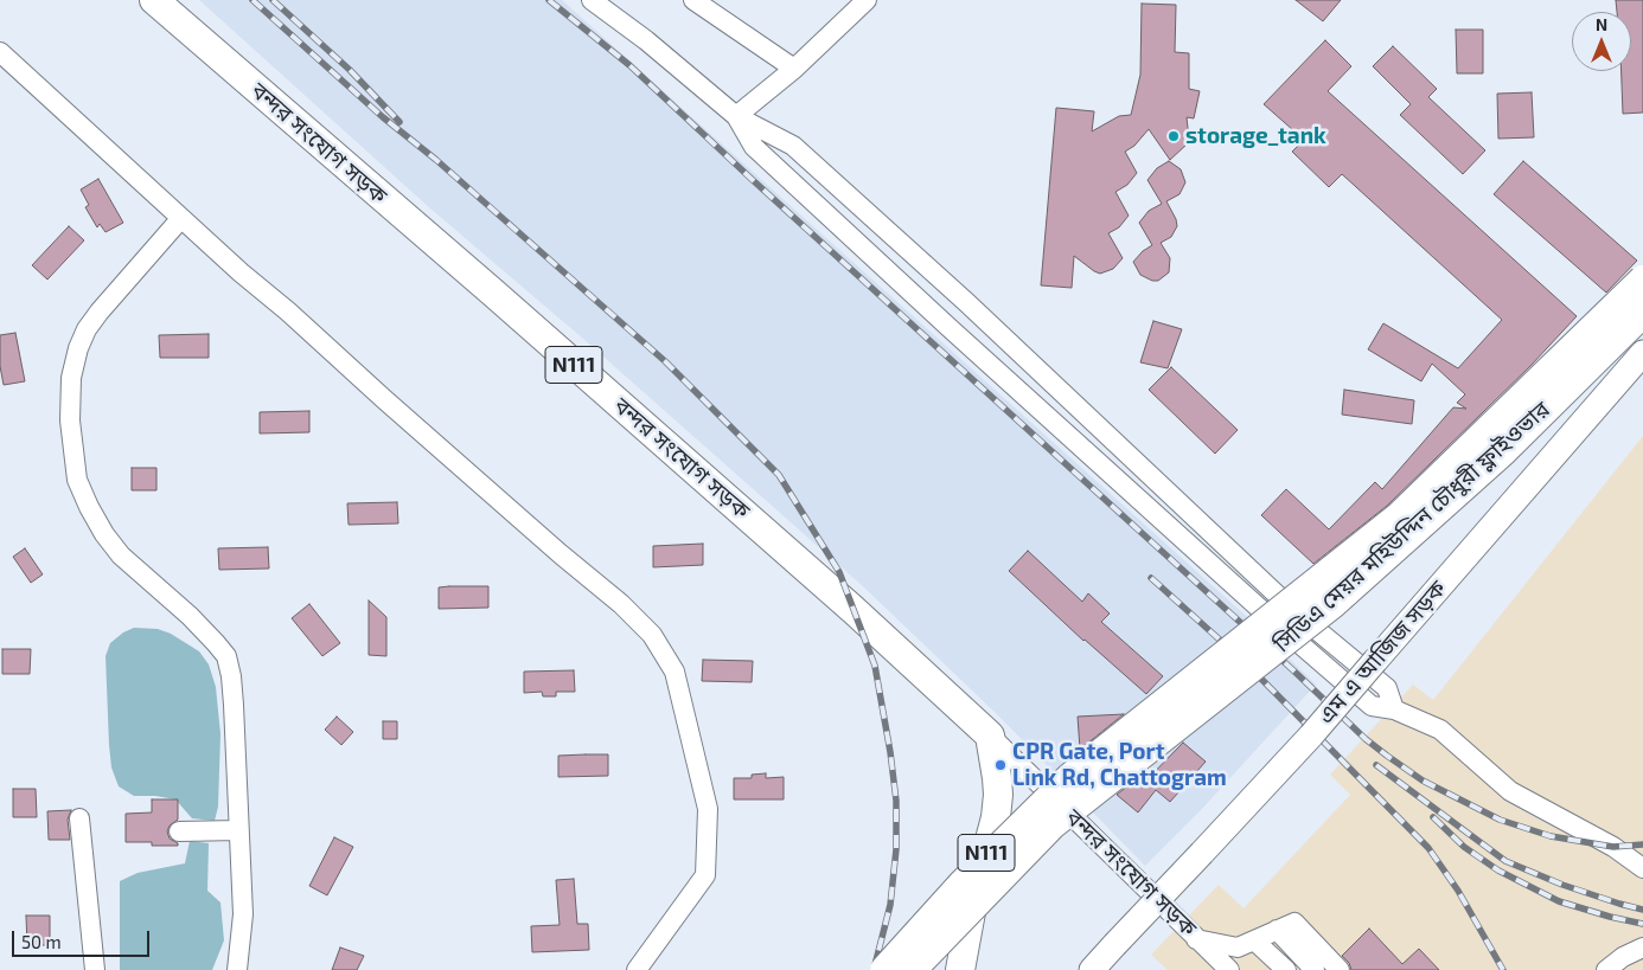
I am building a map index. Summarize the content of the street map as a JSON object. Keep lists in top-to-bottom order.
{
  "streets": {
    "highway": ["বন্দর সংযোগ সড়ক", "N111", "সিডিএ মেয়র মহিউদ্দিন চৌধুরী ফ্লাইওভার"],
    "main road": ["এম এ আজিজ সড়ক"]
  },
  "crossings": [
    ["বন্দর সংযোগ সড়ক", "N111"]
  ],
  "places": ["storage_tank", "CPR Gate, Port Link Rd, Chattogram"],
  "scale_bar": "50 m",
  "north": "top"
}
